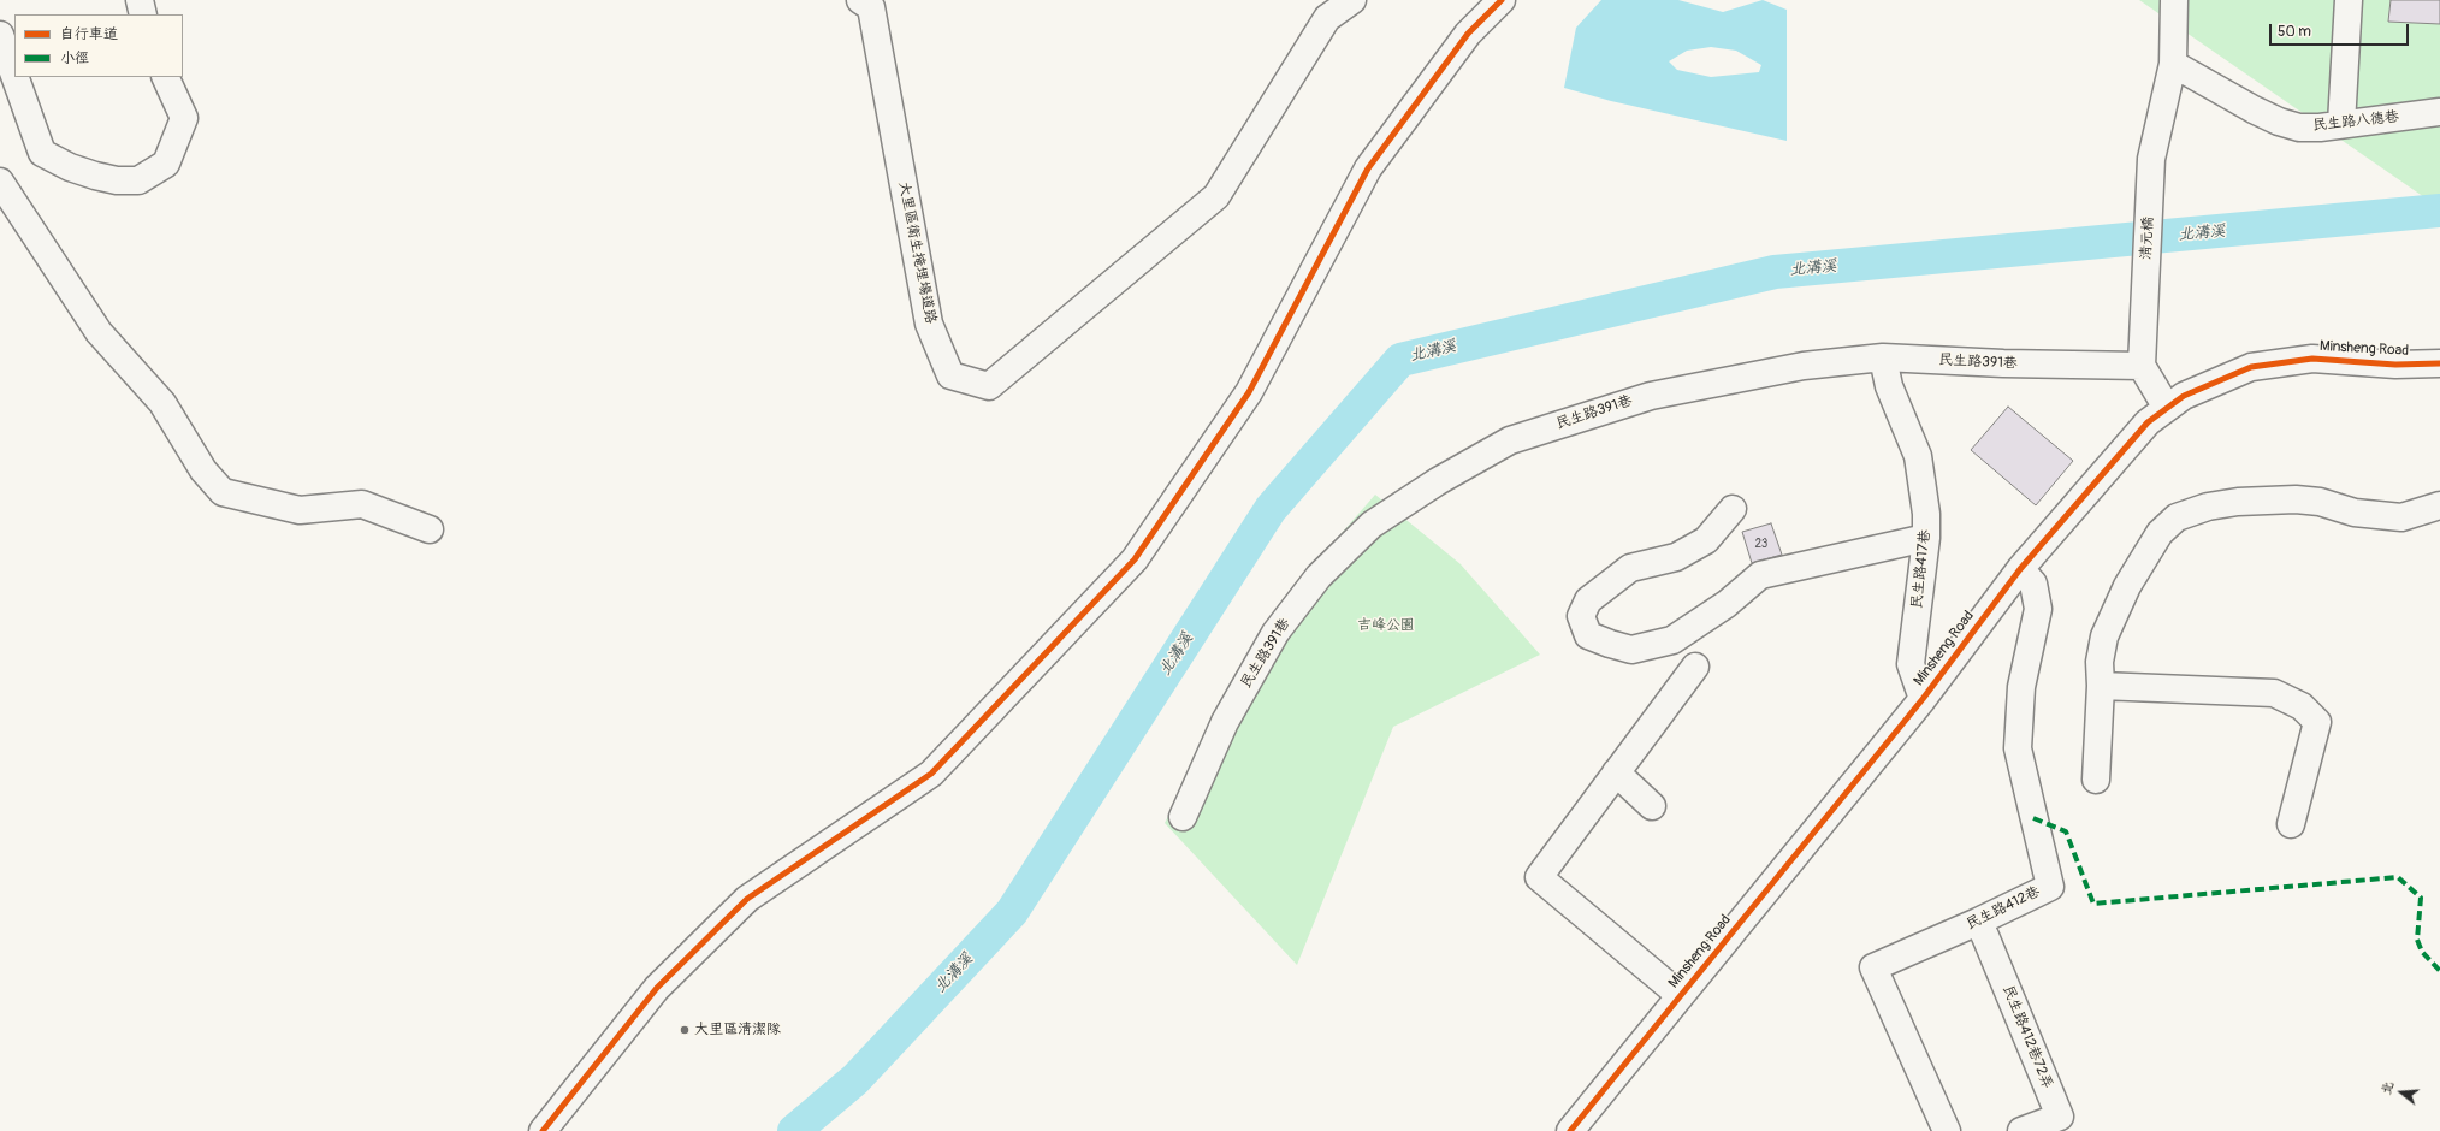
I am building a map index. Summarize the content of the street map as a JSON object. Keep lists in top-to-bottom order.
{
  "streets": {
    "street": [
      "民生路八德巷",
      "清元橋",
      "大里區衛生掩埋場道路",
      "Minsheng Road",
      "民生路391巷",
      "民生路417巷",
      "民生路412巷",
      "民生路412巷72弄"
    ]
  },
  "crossings": [
    ["民生路八德巷", "清元橋"],
    ["清元橋", "民生路391巷"],
    ["Minsheng Road", "民生路417巷"],
    ["Minsheng Road", "民生路412巷"],
    ["民生路391巷", "民生路417巷"],
    ["民生路412巷", "民生路412巷72弄"]
  ],
  "water": ["北溝溪"],
  "parks": ["吉峰公園"],
  "places": ["大里區清潔隊"],
  "house_numbers": ["23"],
  "legend": ["自行車道", "小徑"],
  "scale_bar": "50 m",
  "north": "left"
}
